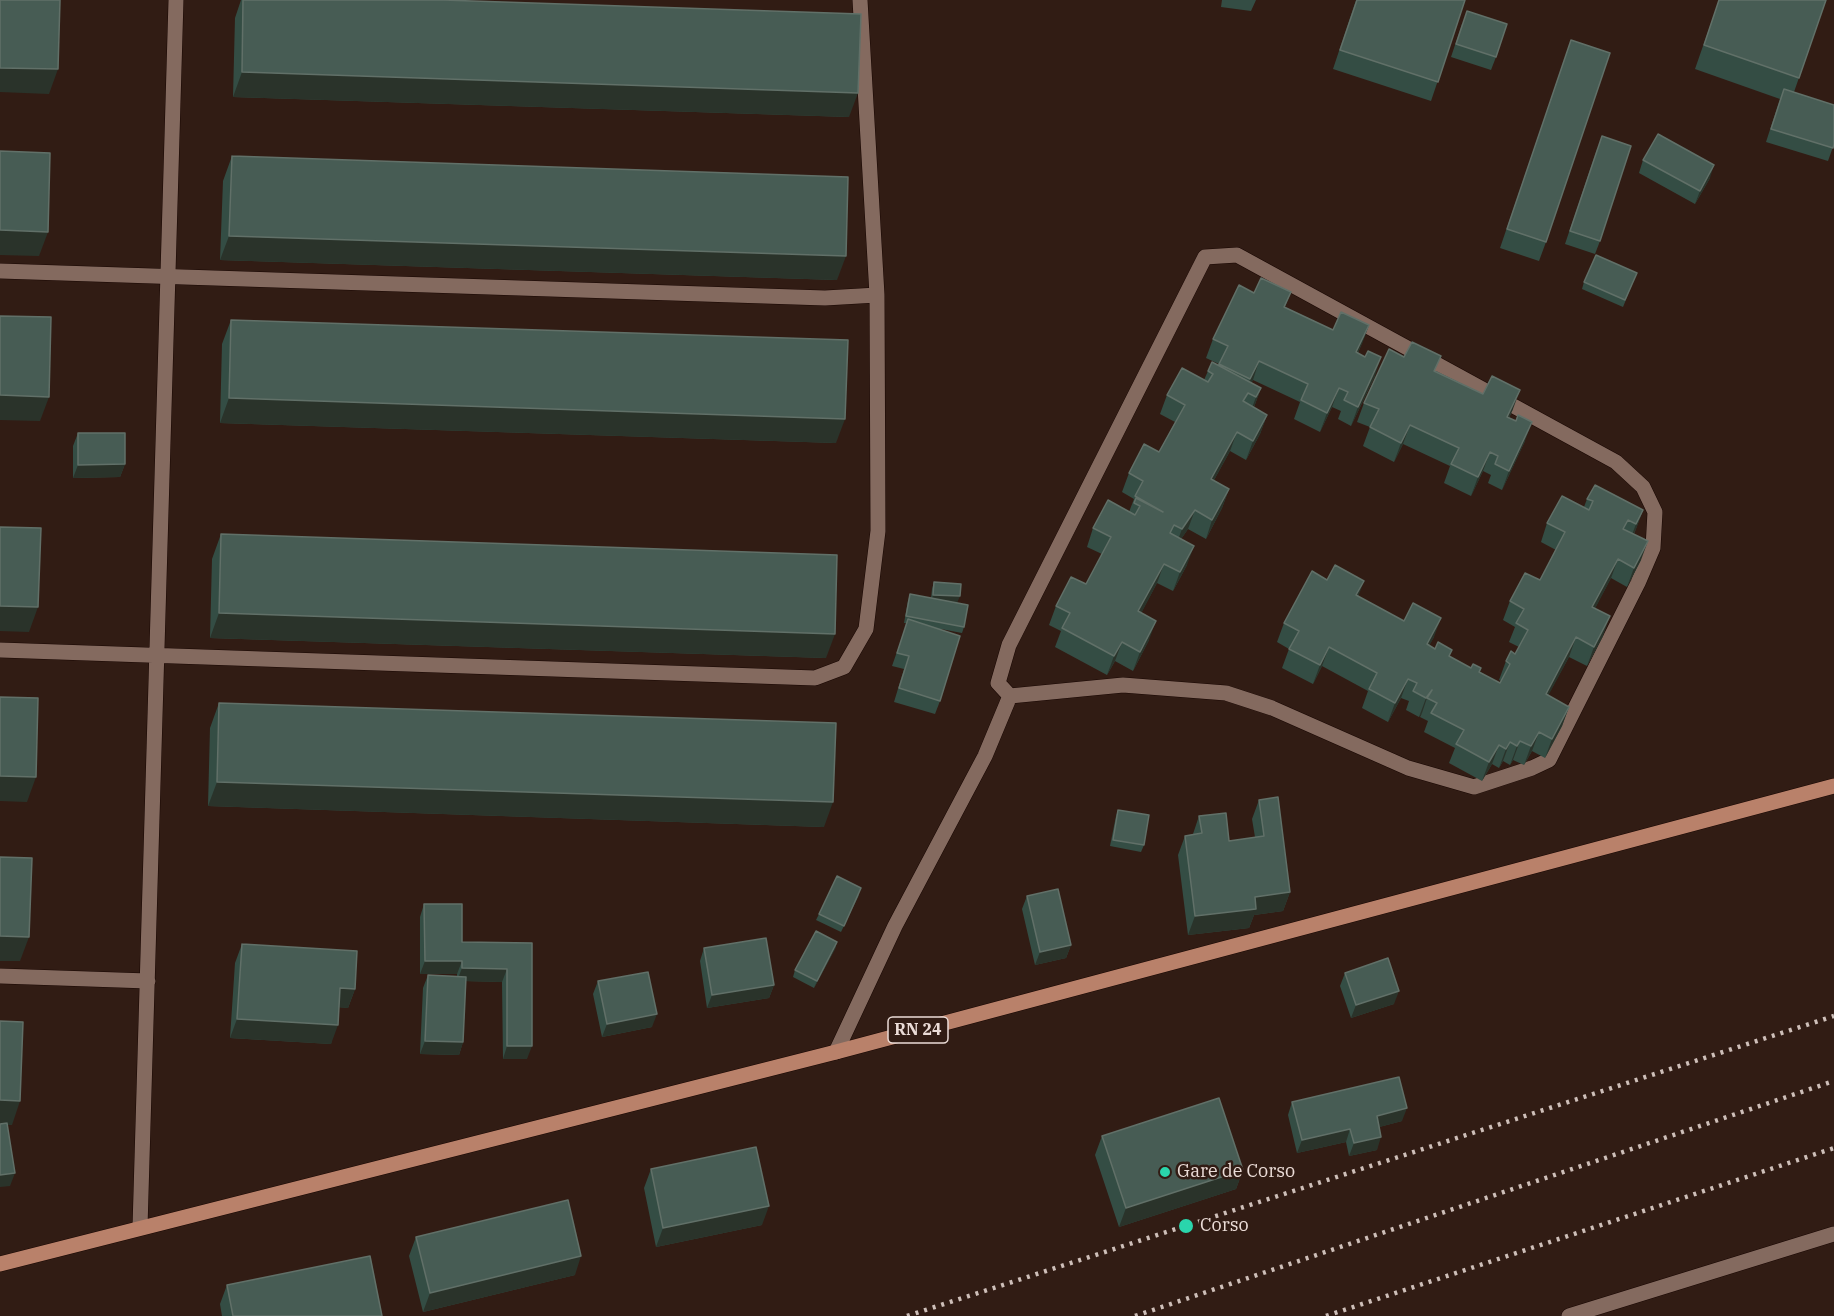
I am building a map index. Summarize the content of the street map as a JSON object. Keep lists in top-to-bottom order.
{
  "streets": {
    "main road": ["RN 24"]
  },
  "places": ["Gare de Corso", "Corso"]
}
